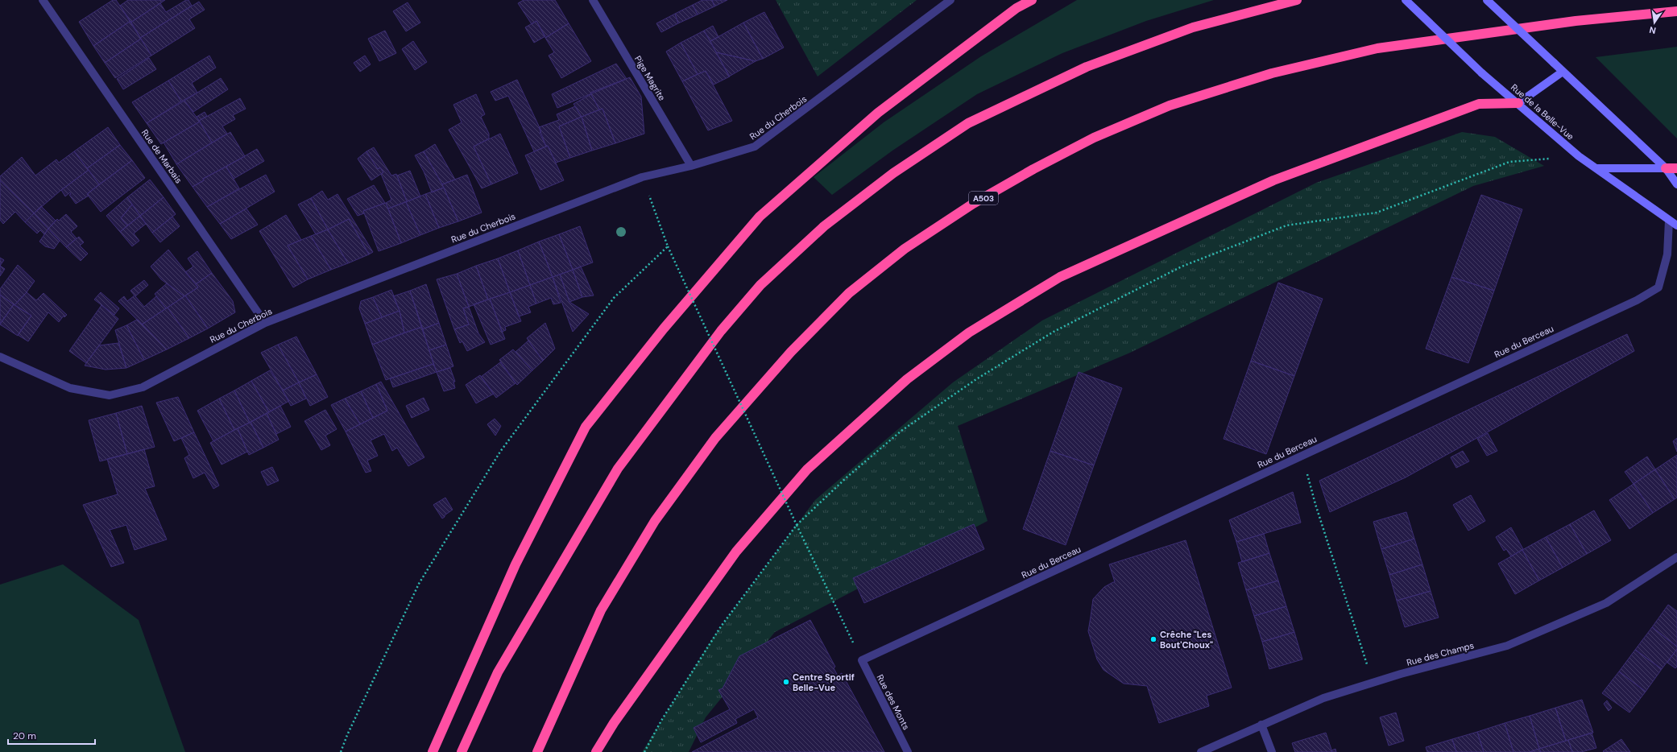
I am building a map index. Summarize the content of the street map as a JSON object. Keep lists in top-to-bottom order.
{
  "streets": {
    "highway": ["A503"],
    "main road": ["Rue de la Belle-Vue"],
    "street": [
      "Pige Magrite",
      "Rue du Cherbois",
      "Rue de Marbais",
      "Rue du Berceau",
      "Rue des Champs",
      "Rue des Monts"
    ]
  },
  "crossings": [
    ["Pige Magrite", "Rue du Cherbois"],
    ["Rue de la Belle-Vue", "Rue du Berceau"],
    ["Rue du Cherbois", "Rue de Marbais"],
    ["Rue du Berceau", "Rue des Monts"]
  ],
  "places": ["Crêche \"Les Bout'Choux\"", "Centre Sportif Belle-Vue"],
  "scale_bar": "20 m",
  "north": "bottom"
}
